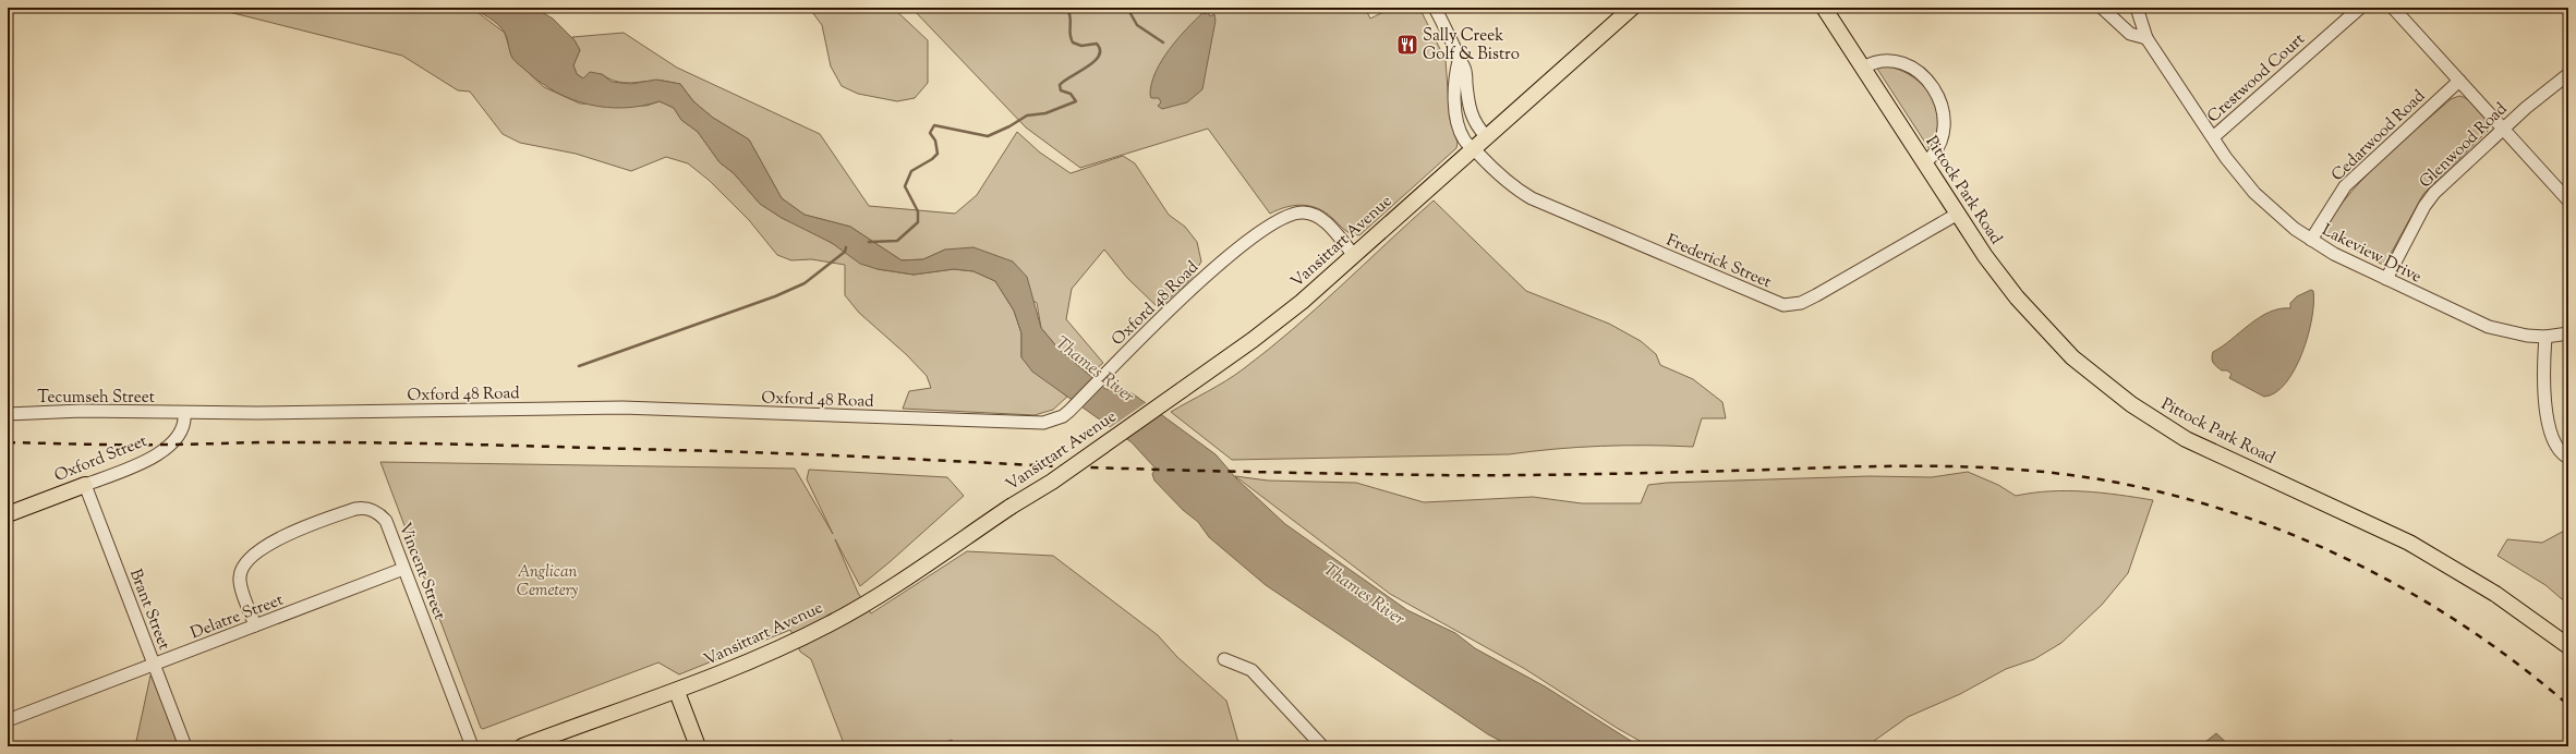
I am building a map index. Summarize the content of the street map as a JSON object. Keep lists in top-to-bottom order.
{
  "streets": {
    "main road": ["Pittock Park Road", "Vansittart Avenue", "Oxford Street"],
    "street": [
      "Crestwood Court",
      "Cedarwood Road",
      "Glenwood Road",
      "Lakeview Drive",
      "Frederick Street",
      "Oxford 48 Road",
      "Tecumseh Street",
      "Vincent Street",
      "Brant Street",
      "Delatre Street"
    ]
  },
  "crossings": [
    ["Crestwood Court", "Lakeview Drive"],
    ["Cedarwood Road", "Lakeview Drive"],
    ["Glenwood Road", "Lakeview Drive"],
    ["Pittock Park Road", "Frederick Street"],
    ["Vansittart Avenue", "Frederick Street"],
    ["Vansittart Avenue", "Oxford 48 Road"],
    ["Oxford 48 Road", "Tecumseh Street"],
    ["Oxford 48 Road", "Oxford Street"],
    ["Tecumseh Street", "Oxford Street"],
    ["Oxford Street", "Brant Street"],
    ["Vincent Street", "Delatre Street"],
    ["Brant Street", "Delatre Street"]
  ],
  "water": ["Thames River"],
  "parks": ["Anglican Cemetery"],
  "places": {
    "restaurant": ["Sally Creek Golf & Bistro"]
  }
}
